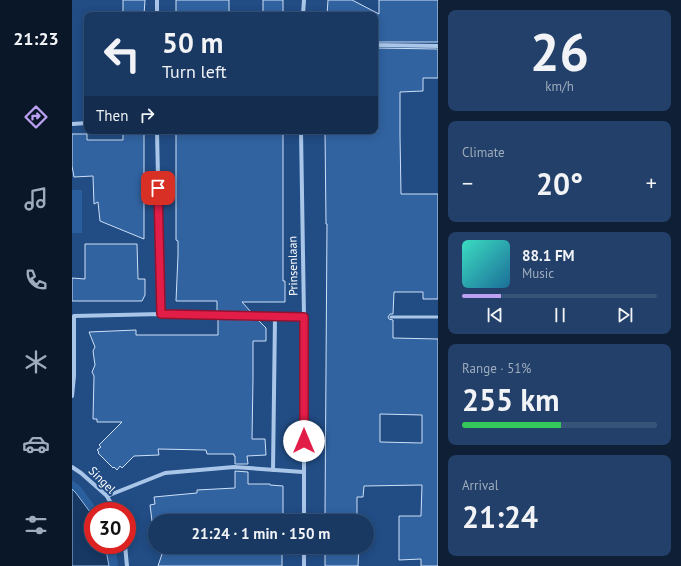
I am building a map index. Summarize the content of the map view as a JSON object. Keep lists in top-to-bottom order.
{
  "streets": {
    "street": ["Prinsenlaan", "Singel"]
  },
  "page": {
    "tabs": "21:23",
    "tile": [
      ["26", "km/h"],
      "Climate",
      ["Range · 51%", "255 km"],
      ["Arrival", "21:24"]
    ],
    "turn": ["50 m", "Turn left"],
    "then": "Then",
    "heat": ["−", "20°", "+"],
    "song": ["88.1 FM", "Music"],
    "limit": "30",
    "trip": "21:24 · 1 min · 150 m"
  }
}
